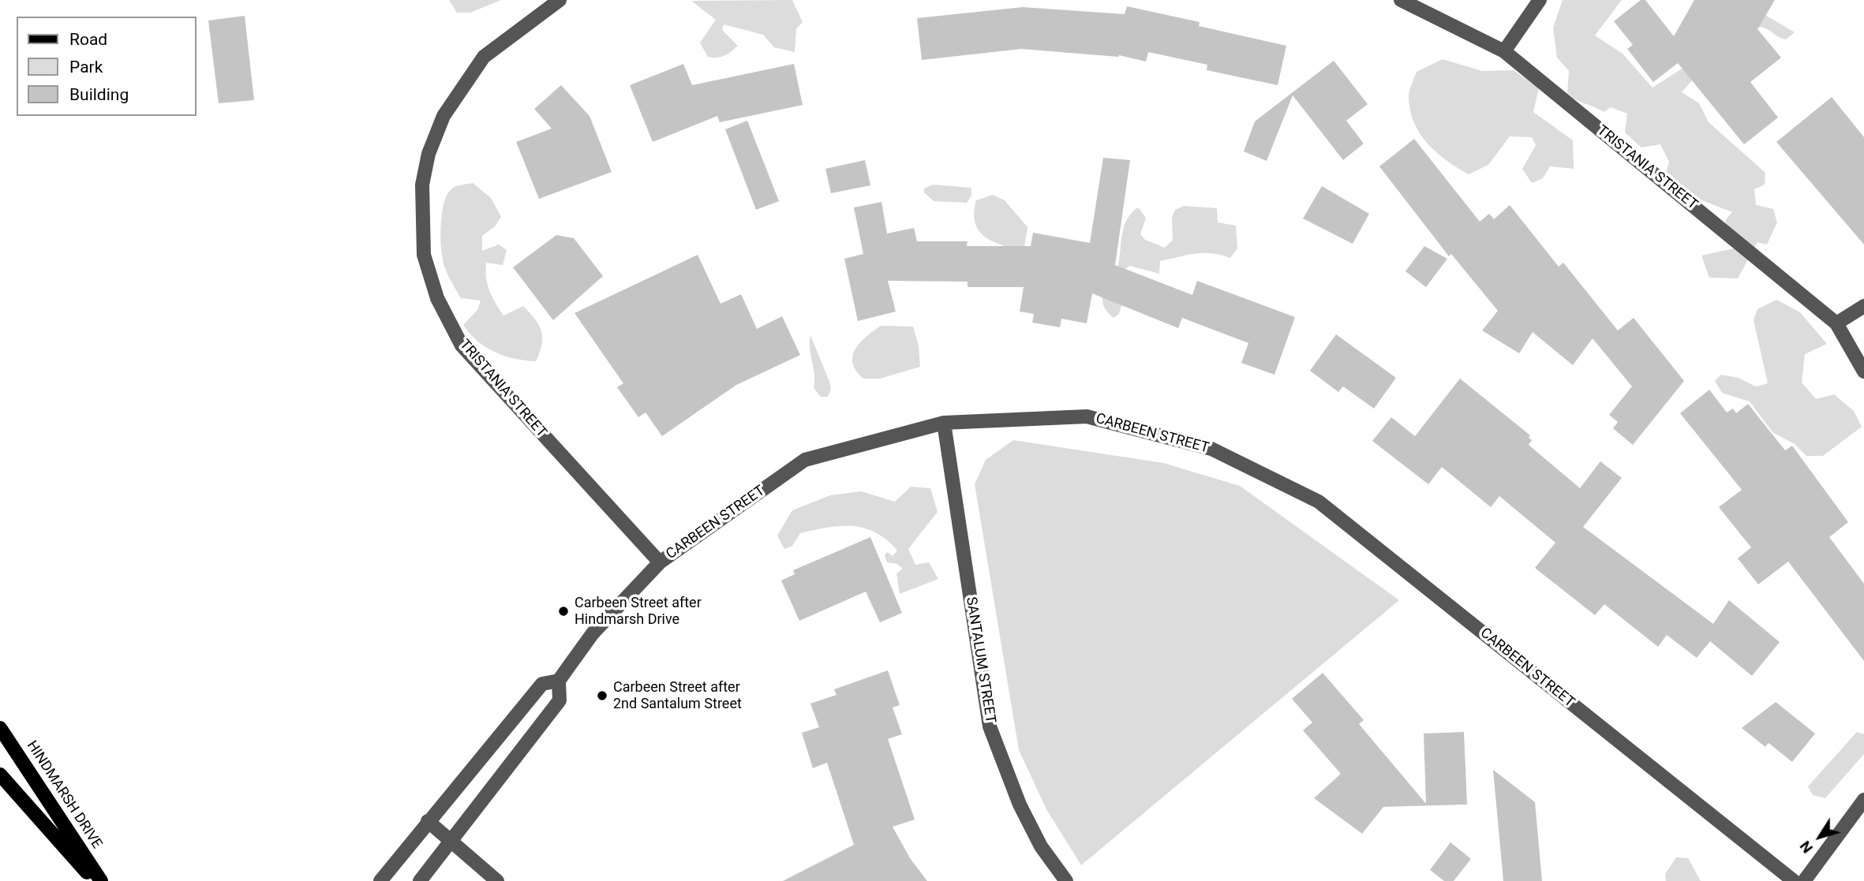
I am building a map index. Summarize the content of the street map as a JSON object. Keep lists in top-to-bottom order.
{
  "streets": {
    "main road": ["HINDMARSH DRIVE"],
    "street": ["TRISTANIA STREET", "CARBEEN STREET", "SANTALUM STREET"]
  },
  "crossings": [
    ["TRISTANIA STREET", "CARBEEN STREET"],
    ["CARBEEN STREET", "SANTALUM STREET"]
  ],
  "places": ["Carbeen Street after Hindmarsh Drive", "Carbeen Street after 2nd Santalum Street"],
  "legend": ["Road", "Park", "Building"],
  "north": "bottom left"
}
